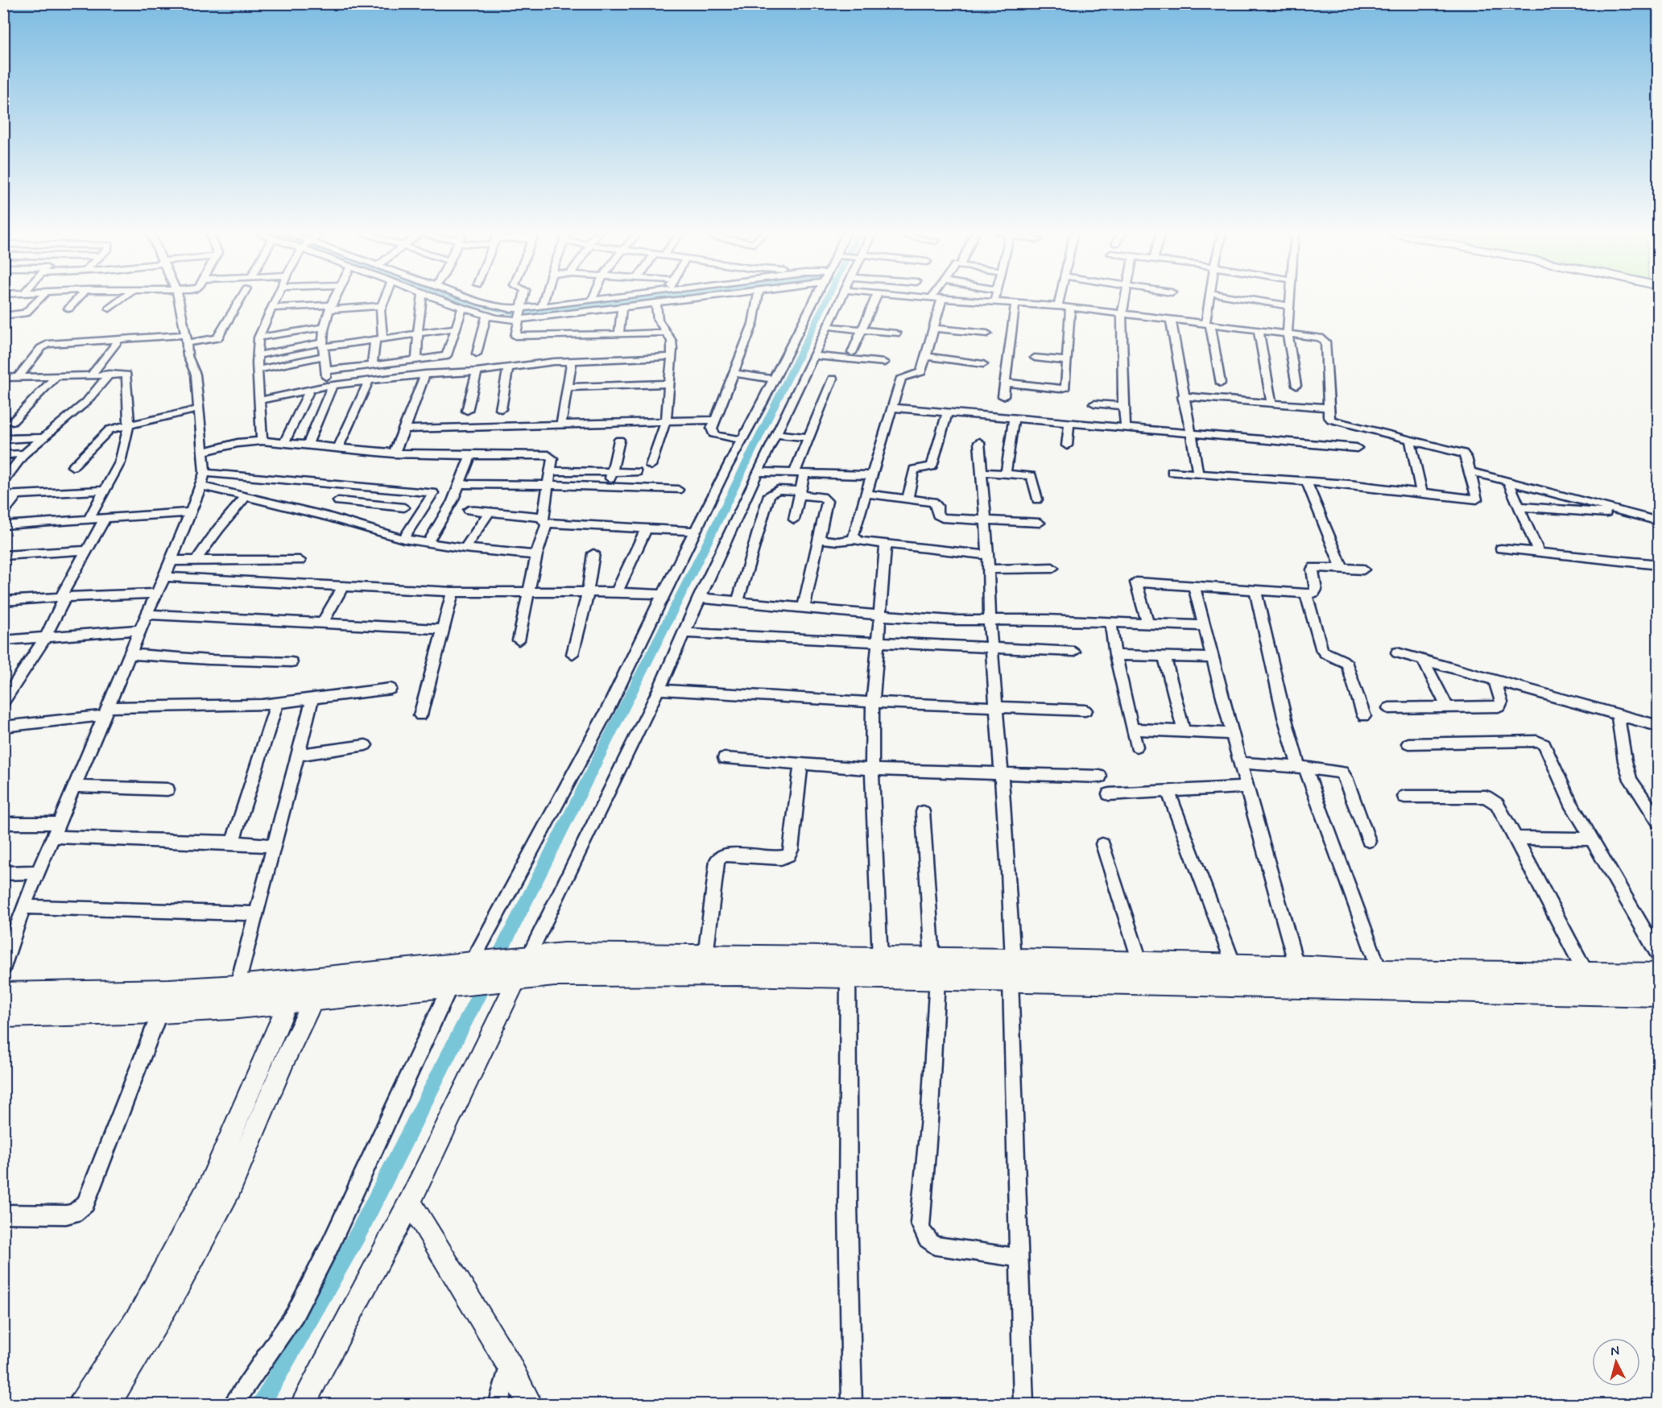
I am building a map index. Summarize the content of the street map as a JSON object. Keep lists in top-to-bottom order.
{
  "north": "top"
}
